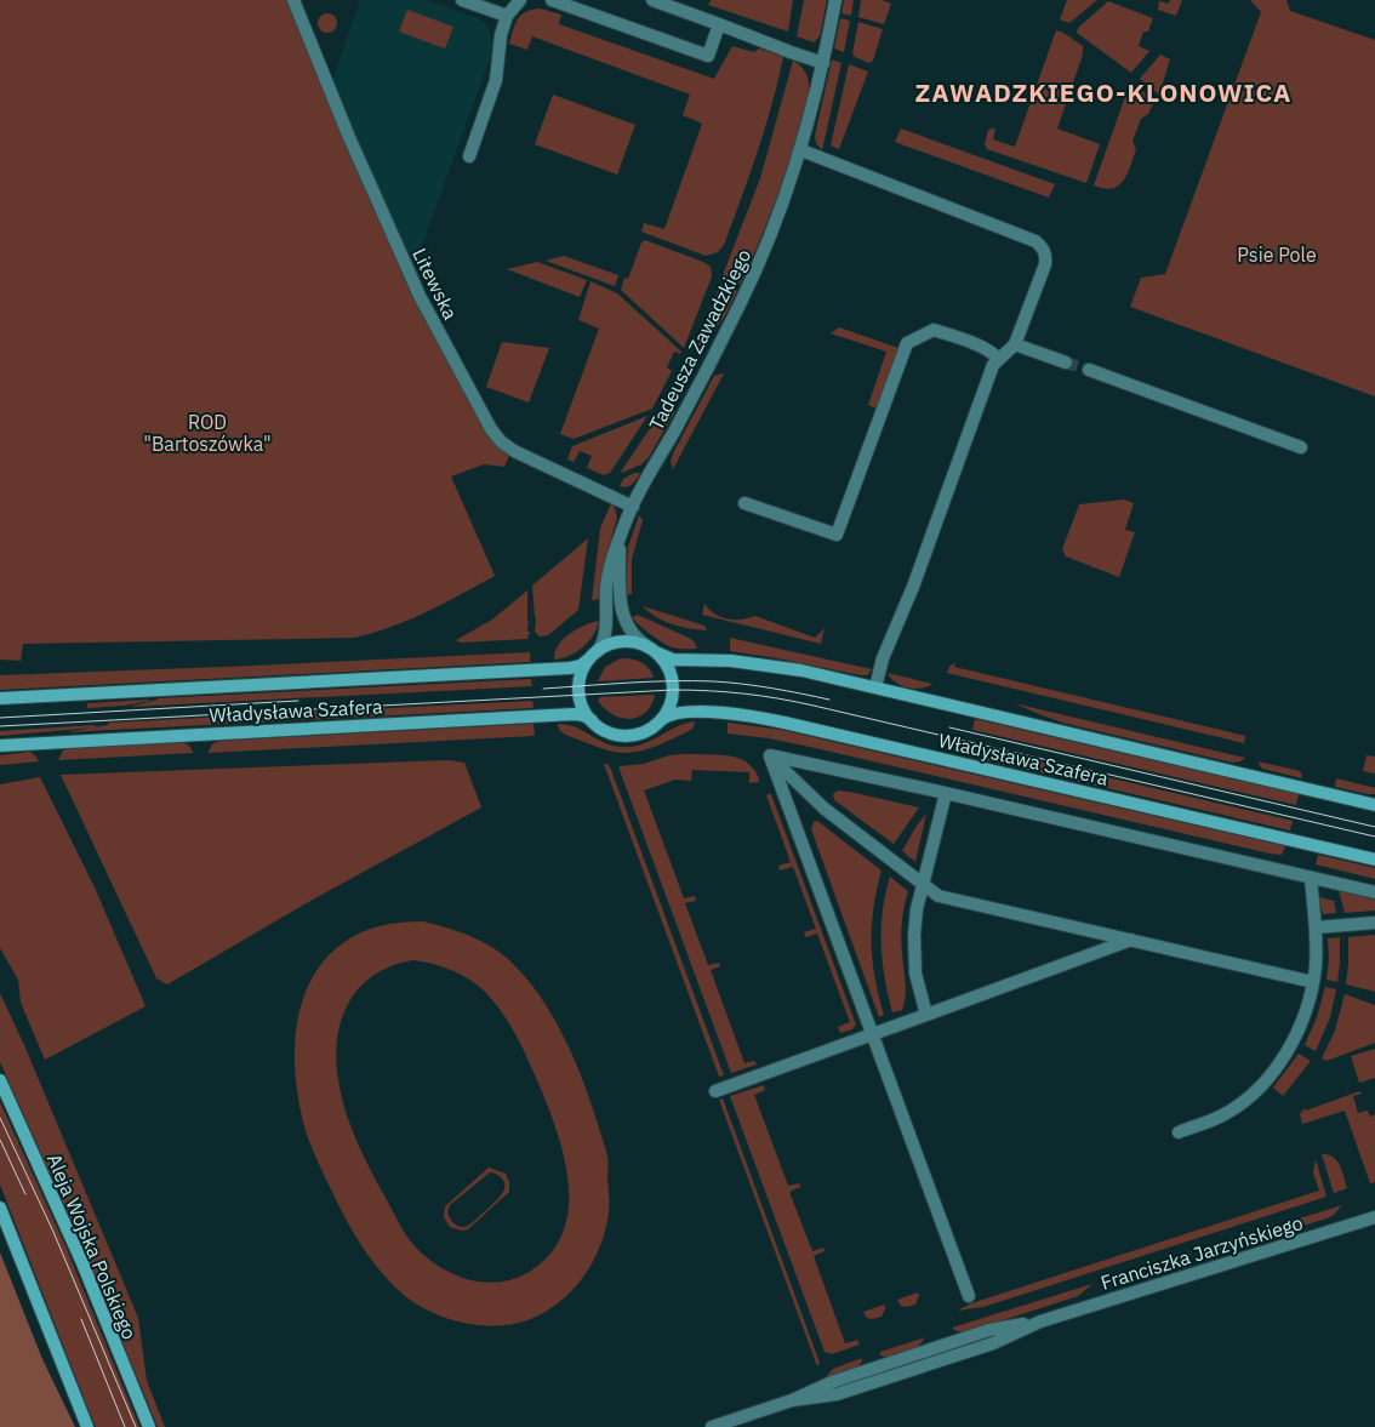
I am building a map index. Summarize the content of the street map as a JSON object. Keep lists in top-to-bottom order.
{
  "streets": {
    "main road": ["Władysława Szafera", "Aleja Wojska Polskiego"],
    "street": ["Litewska", "Tadeusza Zawadzkiego", "Franciszka Jarzyńskiego"]
  },
  "crossings": [
    ["Litewska", "Tadeusza Zawadzkiego"],
    ["Tadeusza Zawadzkiego", "Władysława Szafera"]
  ],
  "districts": ["ZAWADZKIEGO-KLONOWICA"],
  "parks": ["Psie Pole", "ROD \"Bartoszówka\""]
}
